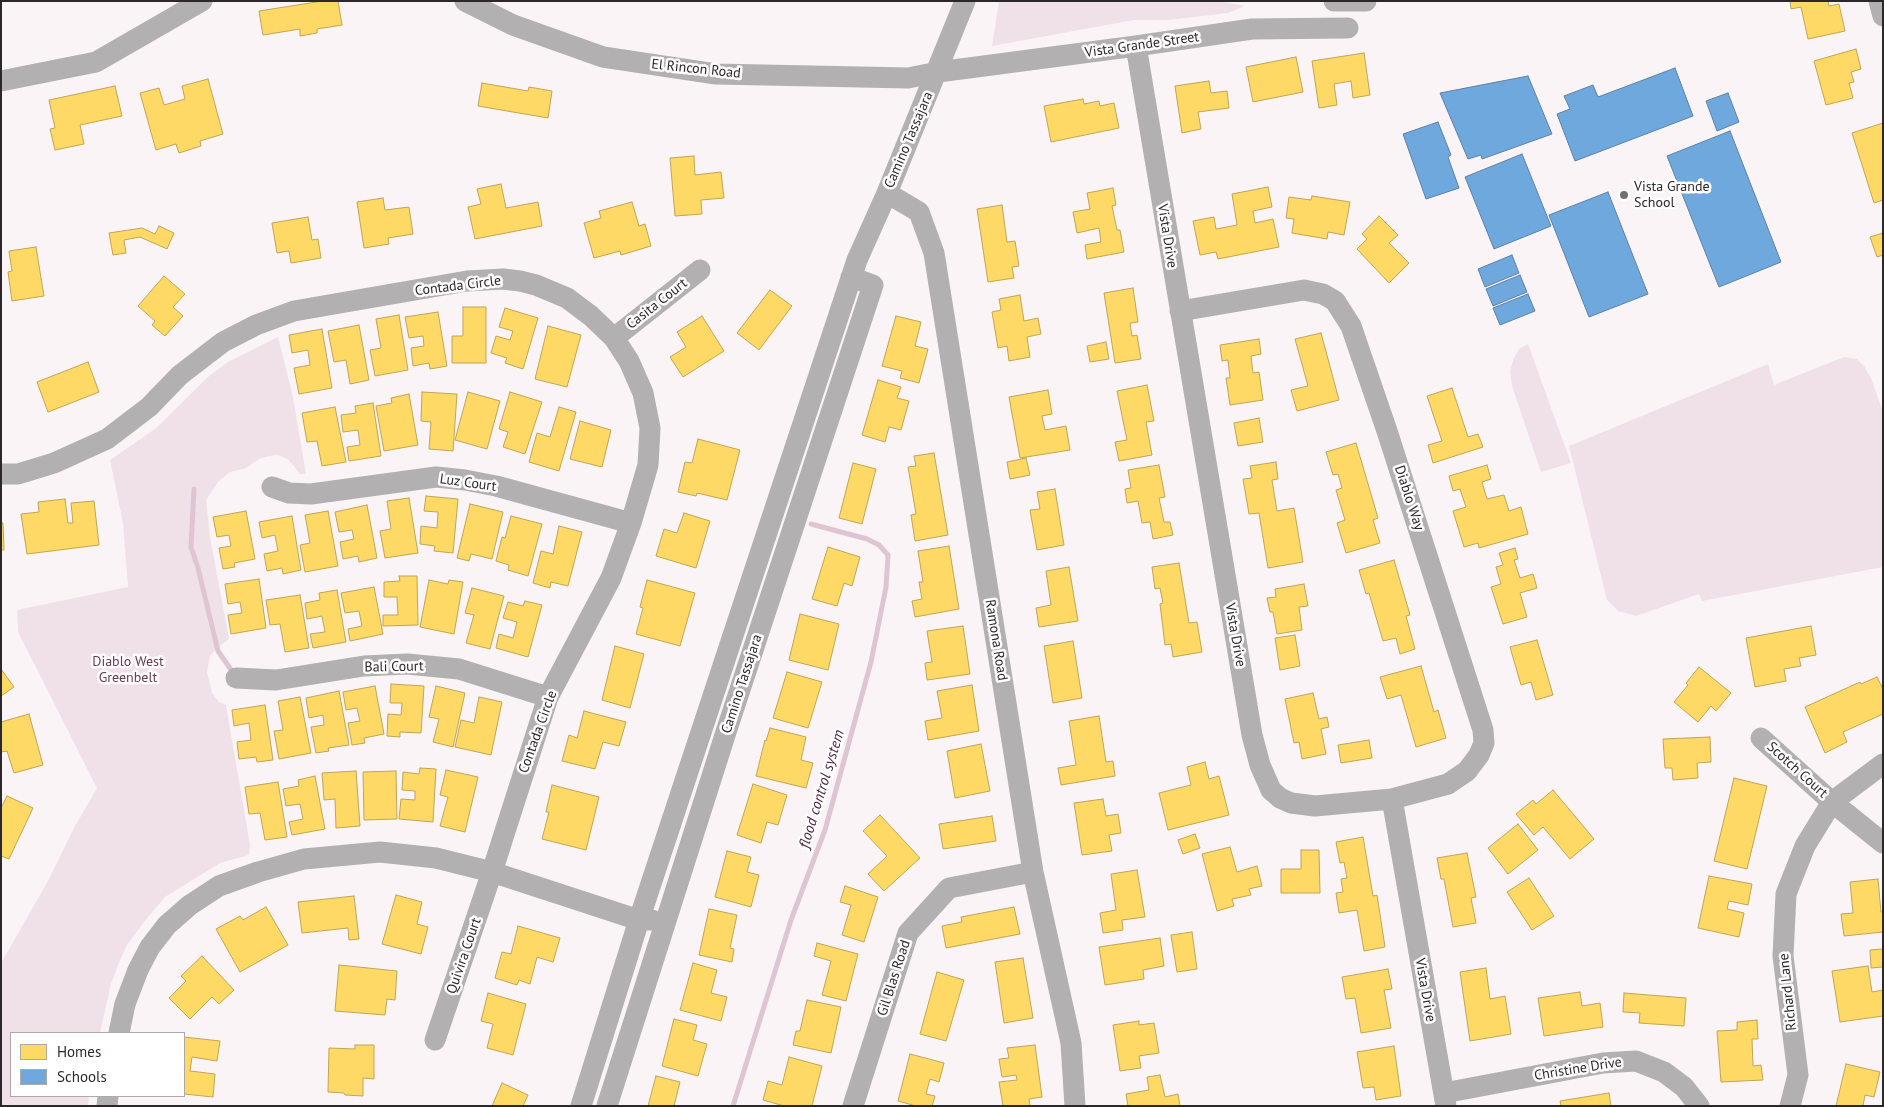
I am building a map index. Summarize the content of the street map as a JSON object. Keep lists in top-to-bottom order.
{
  "streets": {
    "street": [
      "Vista Grande Street",
      "El Rincon Road",
      "Camino Tassajara",
      "Vista Drive",
      "Contada Circle",
      "Casita Court",
      "Luz Court",
      "Diablo Way",
      "Ramona Road",
      "Bali Court",
      "Scotch Court",
      "Quivira Court",
      "Gil Blas Road",
      "Richard Lane",
      "Christine Drive"
    ]
  },
  "crossings": [
    ["Vista Grande Street", "El Rincon Road"],
    ["Vista Grande Street", "Camino Tassajara"],
    ["Vista Grande Street", "Vista Drive"],
    ["El Rincon Road", "Camino Tassajara"],
    ["Camino Tassajara", "Ramona Road"],
    ["Vista Drive", "Diablo Way"],
    ["Vista Drive", "Christine Drive"],
    ["Contada Circle", "Casita Court"],
    ["Contada Circle", "Luz Court"],
    ["Contada Circle", "Bali Court"],
    ["Contada Circle", "Quivira Court"],
    ["Ramona Road", "Gil Blas Road"],
    ["Scotch Court", "Richard Lane"]
  ],
  "water": ["flood control system"],
  "parks": ["Diablo West Greenbelt"],
  "places": ["Vista Grande School"],
  "legend": ["Homes", "Schools"]
}
